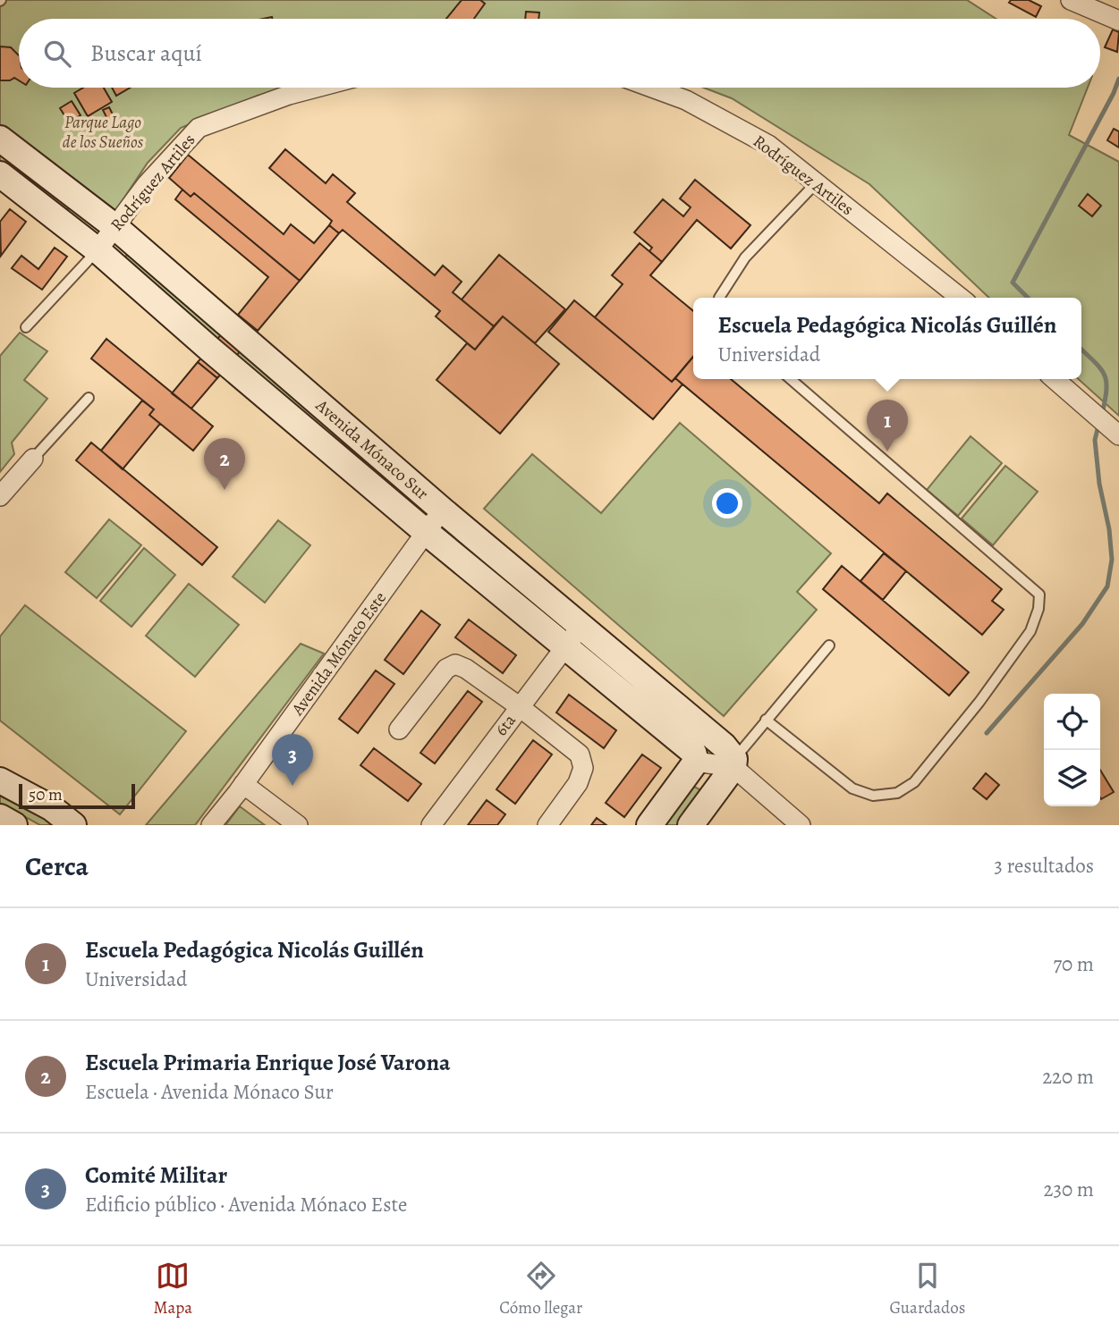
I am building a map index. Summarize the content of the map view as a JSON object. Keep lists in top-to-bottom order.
{
  "streets": {
    "main road": ["Avenida Mónaco Sur"],
    "street": ["Rodríguez Artiles", "Avenida Mónaco Este", "6ta"]
  },
  "crossings": [
    ["Rodríguez Artiles", "Avenida Mónaco Sur"],
    ["Avenida Mónaco Sur", "Avenida Mónaco Este"],
    ["Avenida Mónaco Sur", "6ta"]
  ],
  "parks": ["Parque Lago de los Sueños"],
  "scale_bar": "50 m",
  "page": {
    "search": "Buscar aquí",
    "popup": ["Escuela Pedagógica Nicolás Guillén", "Universidad"],
    "pins": ["1", "2", "3"],
    "scale": "50 m",
    "heading": ["Cerca", "3 resultados"],
    "list": [
      {
        "mark": "1",
        "name": "Escuela Pedagógica Nicolás Guillén",
        "note": "Universidad",
        "value": "70 m"
      },
      {
        "mark": "2",
        "name": "Escuela Primaria Enrique José Varona",
        "note": "Escuela · Avenida Mónaco Sur",
        "value": "220 m"
      },
      {
        "mark": "3",
        "name": "Comité Militar",
        "note": "Edificio público · Avenida Mónaco Este",
        "value": "230 m"
      }
    ],
    "nav": ["Mapa", "Cómo llegar", "Guardados"]
  }
}
